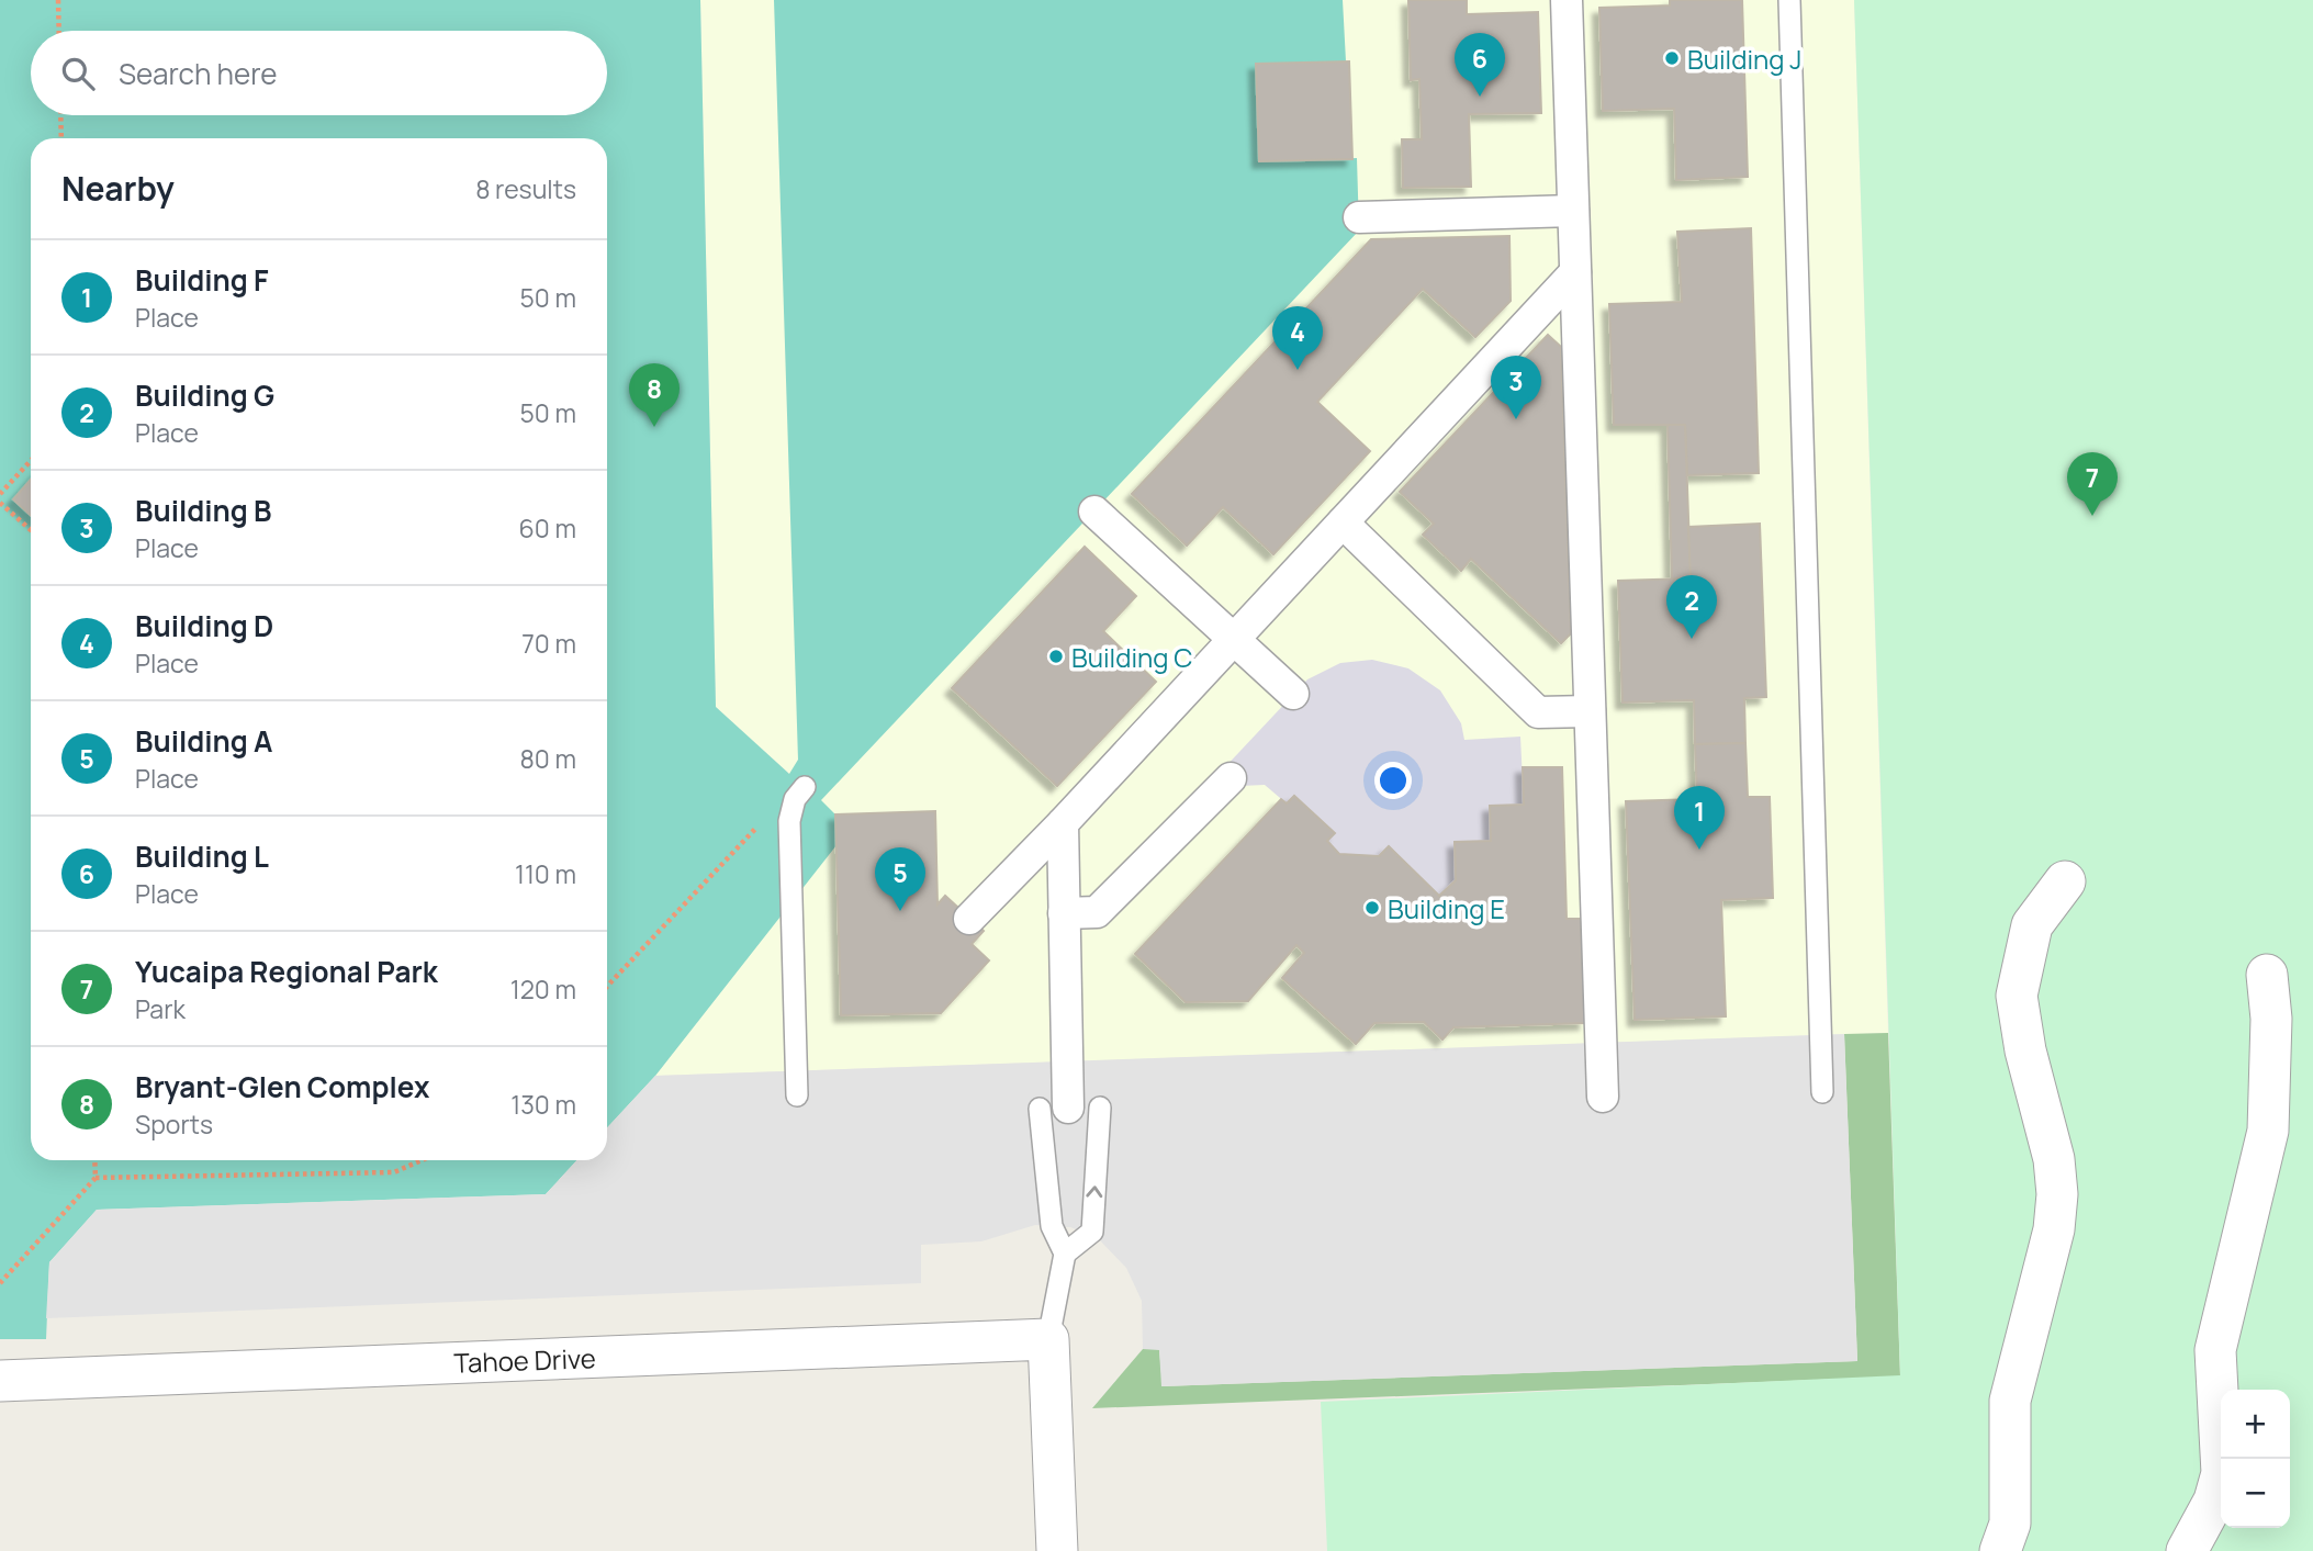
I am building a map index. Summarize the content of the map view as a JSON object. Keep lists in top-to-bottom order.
{
  "streets": {
    "street": ["Tahoe Drive"]
  },
  "places": ["Building J", "Building C", "Building E"],
  "page": {
    "search": "Search here",
    "pins": [
      "6",
      "4",
      "3",
      "8",
      "7",
      "2",
      "1",
      "5"
    ],
    "heading": ["Nearby", "8 results"],
    "list": [
      {
        "mark": "1",
        "name": "Building F",
        "note": "Place",
        "value": "50 m"
      },
      {
        "mark": "2",
        "name": "Building G",
        "note": "Place",
        "value": "50 m"
      },
      {
        "mark": "3",
        "name": "Building B",
        "note": "Place",
        "value": "60 m"
      },
      {
        "mark": "4",
        "name": "Building D",
        "note": "Place",
        "value": "70 m"
      },
      {
        "mark": "5",
        "name": "Building A",
        "note": "Place",
        "value": "80 m"
      },
      {
        "mark": "6",
        "name": "Building L",
        "note": "Place",
        "value": "110 m"
      },
      {
        "mark": "7",
        "name": "Yucaipa Regional Park",
        "note": "Park",
        "value": "120 m"
      },
      {
        "mark": "8",
        "name": "Bryant-Glen Complex",
        "note": "Sports",
        "value": "130 m"
      }
    ],
    "map_buttons": ["+", "−"]
  }
}
